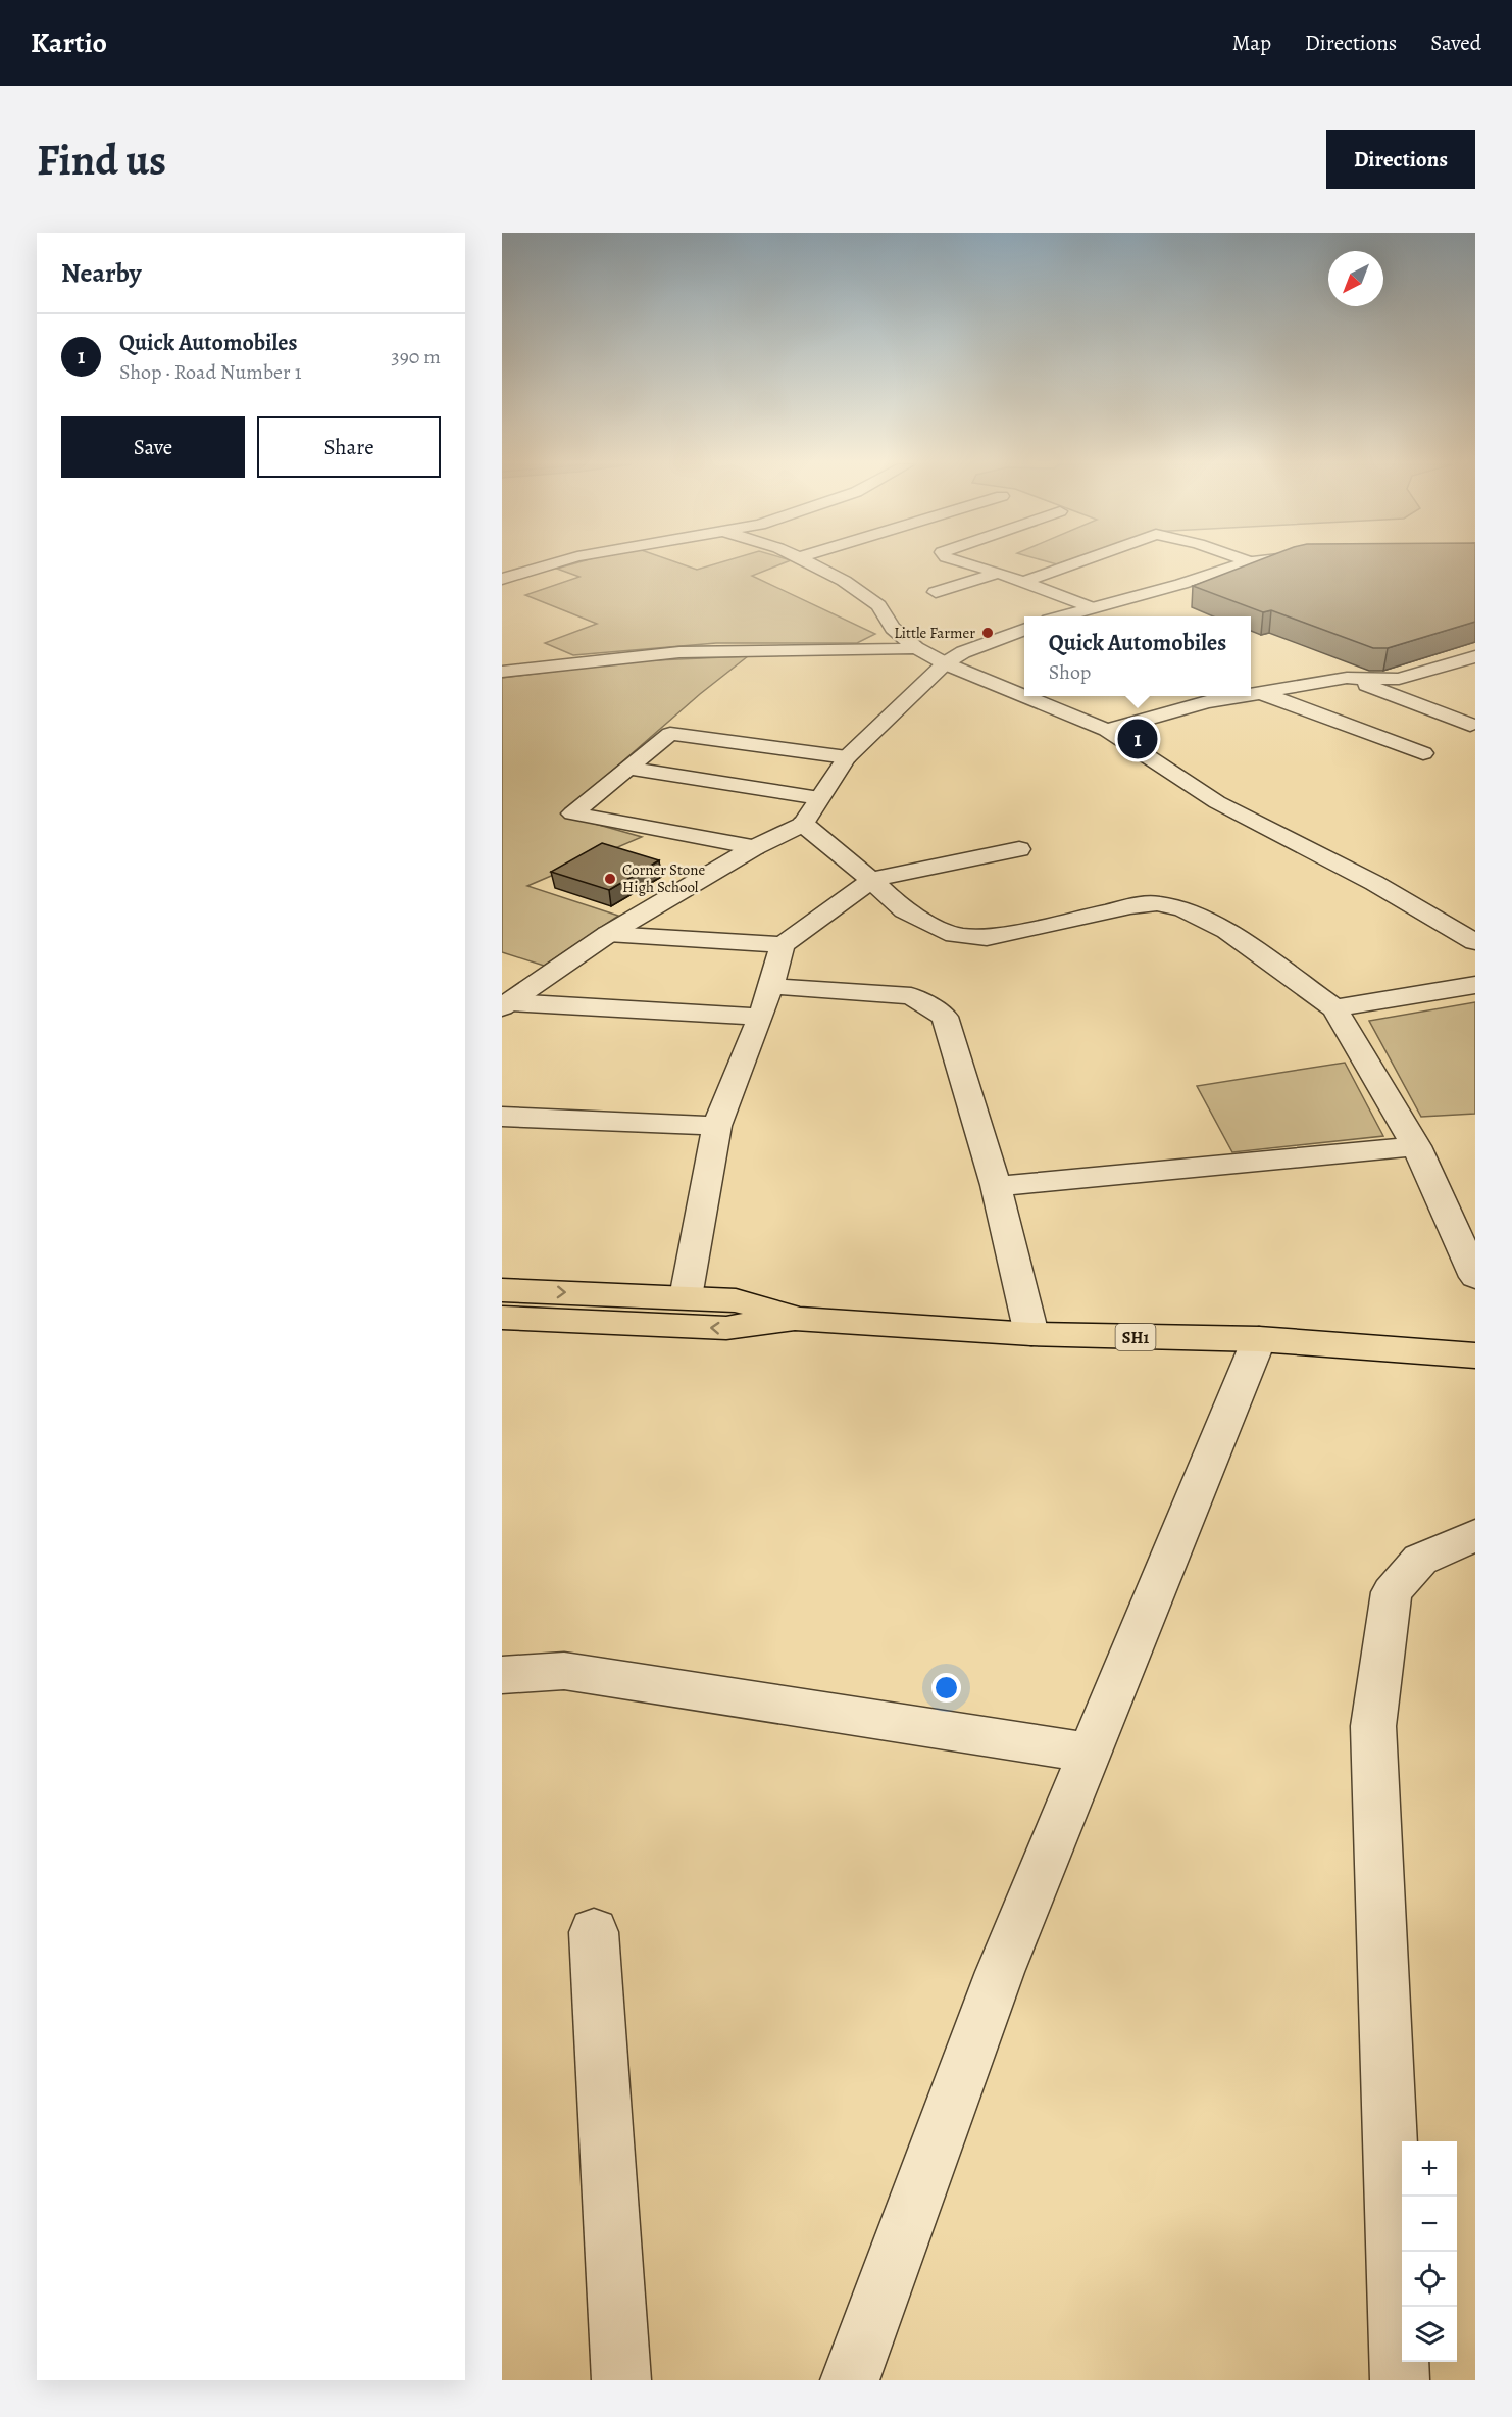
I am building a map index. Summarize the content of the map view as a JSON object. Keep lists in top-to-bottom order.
{
  "streets": {
    "main road": ["SH1"]
  },
  "places": ["Little Farmer", "Corner Stone High School"],
  "north": "bottom left",
  "page": {
    "header": "Kartio",
    "nav": ["Map", "Directions", "Saved"],
    "buttons": [
      "Directions",
      ["Save", "Share"]
    ],
    "title": "Find us",
    "heading": "Nearby",
    "list": [
      {
        "mark": "1",
        "name": "Quick Automobiles",
        "note": "Shop · Road Number 1",
        "value": "390 m"
      }
    ],
    "popup": ["Quick Automobiles", "Shop"],
    "pins": "1",
    "map_buttons": ["+", "−"]
  }
}
